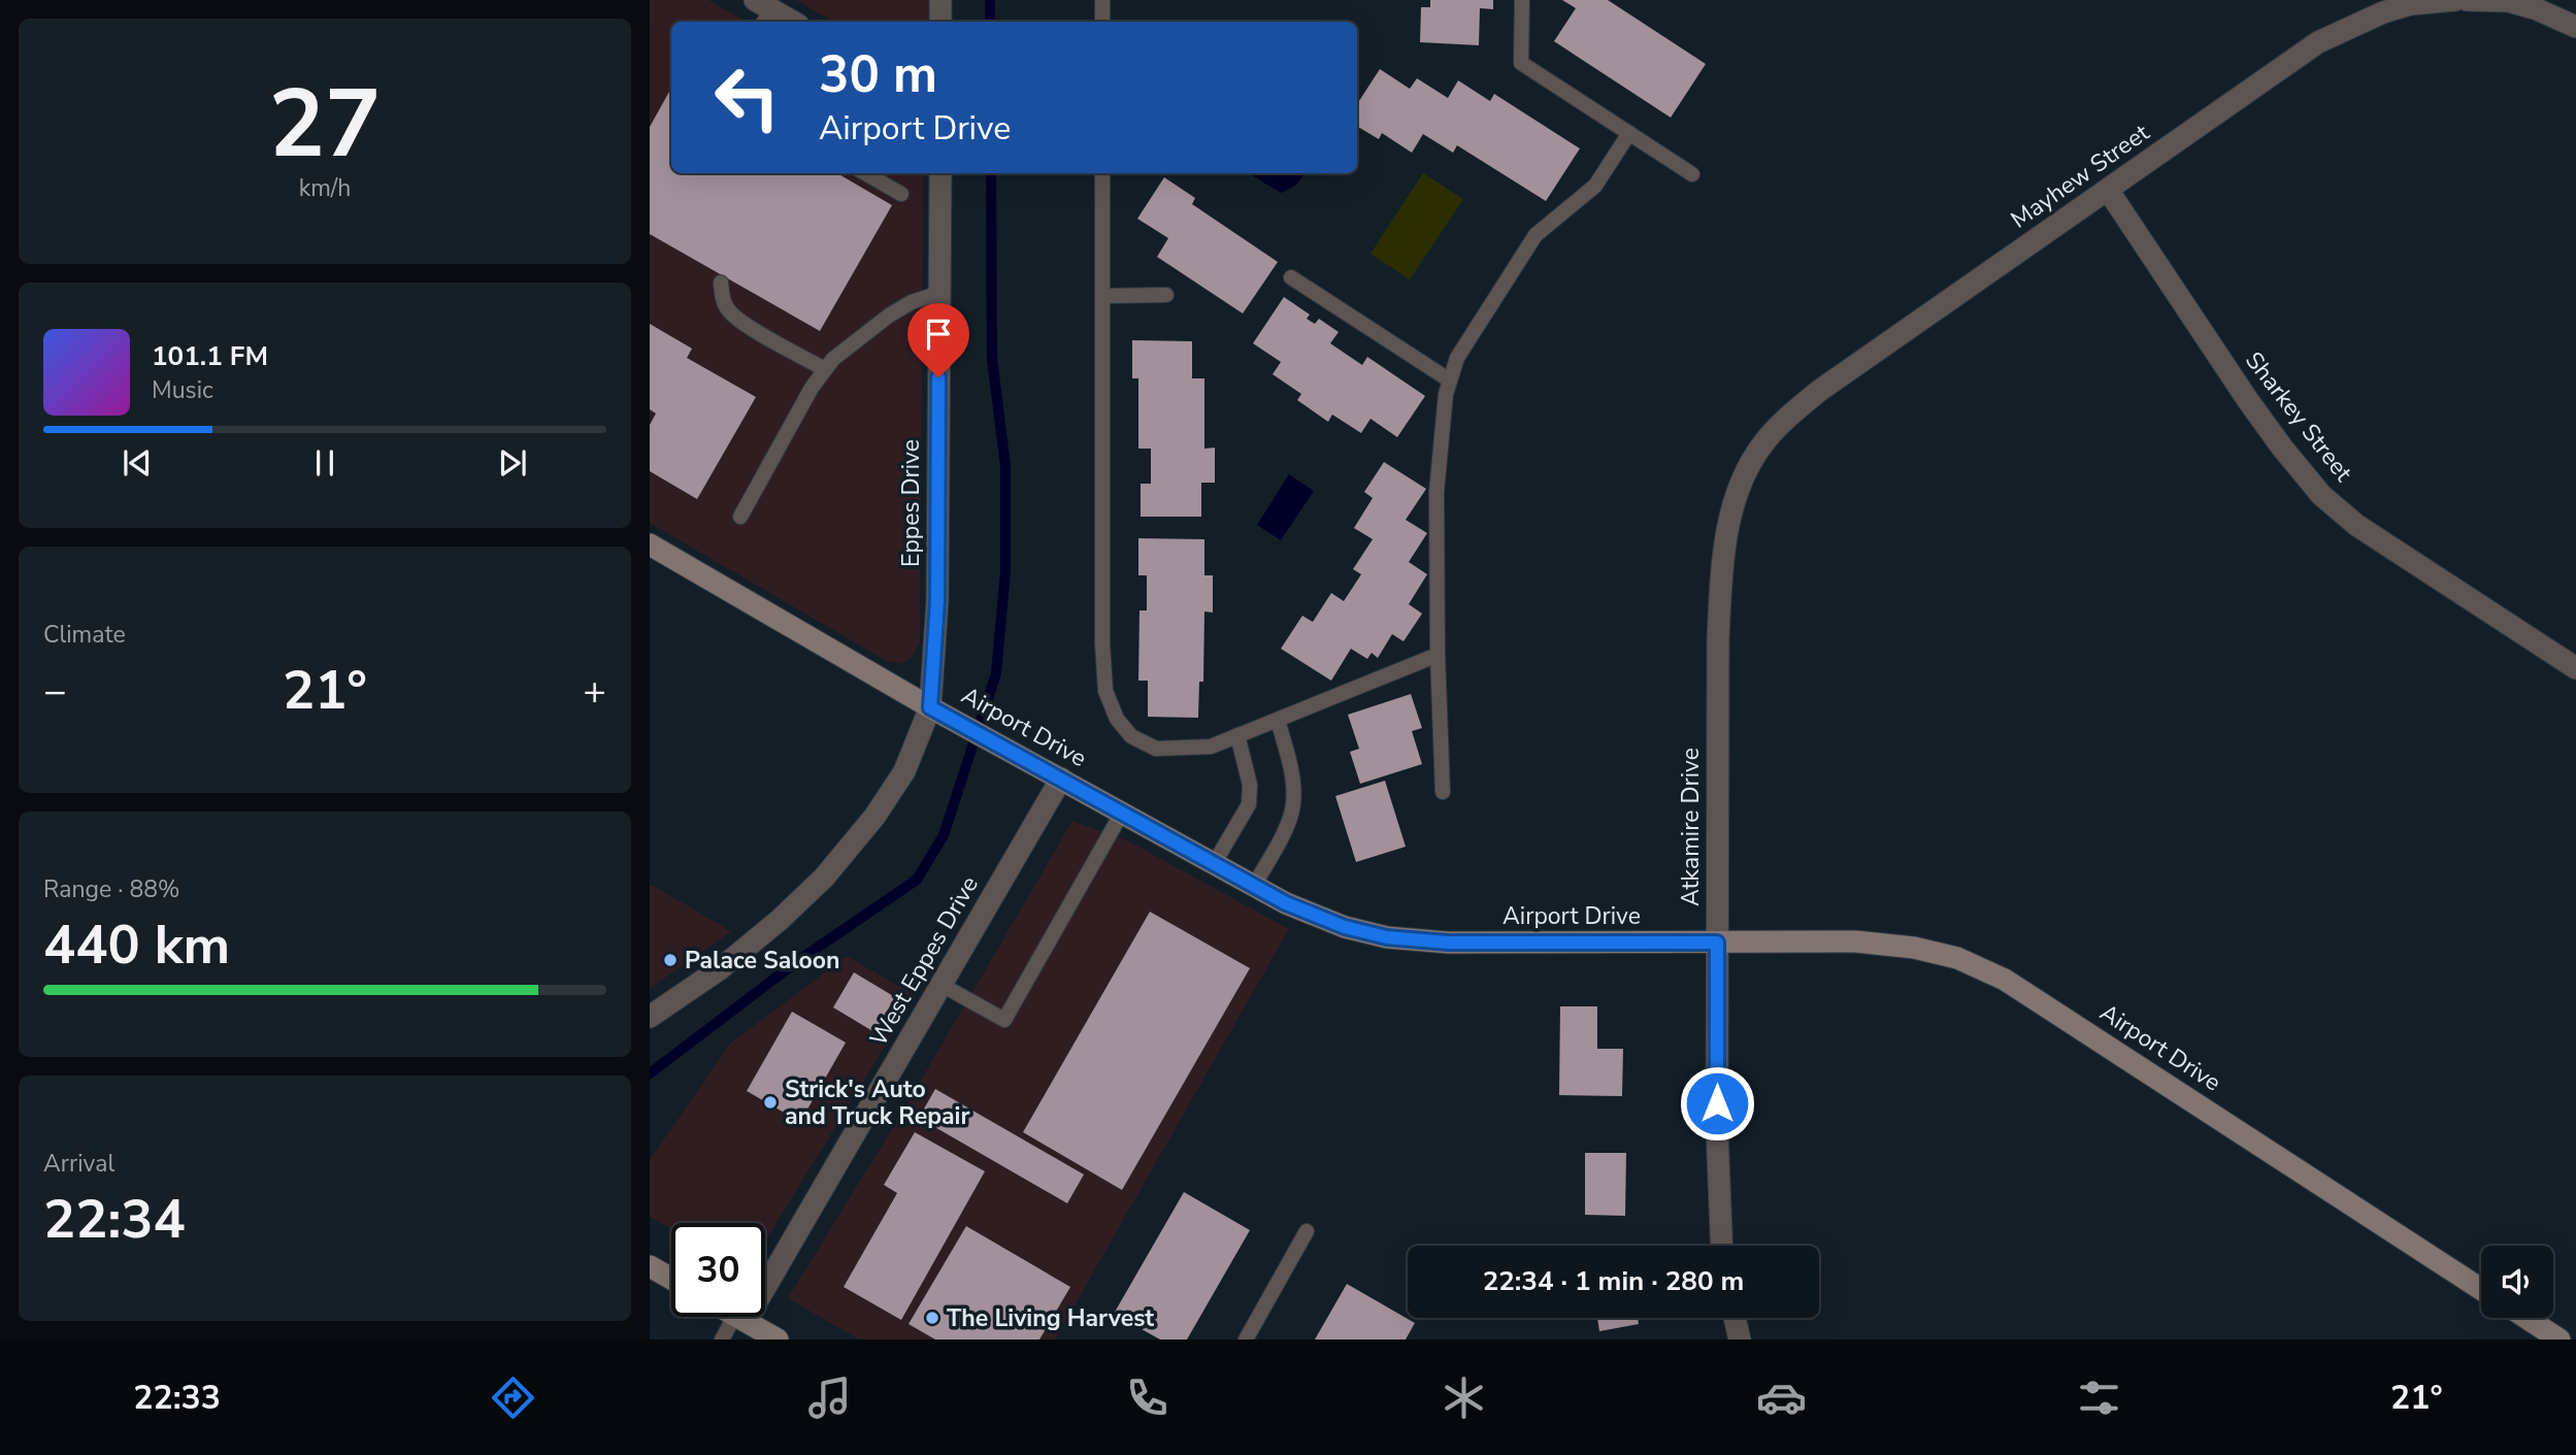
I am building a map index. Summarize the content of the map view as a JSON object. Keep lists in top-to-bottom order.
{
  "streets": {
    "street": [
      "Mayhew Street",
      "Sharkey Street",
      "Eppes Drive",
      "Airport Drive",
      "Atkamire Drive",
      "West Eppes Drive"
    ]
  },
  "crossings": [
    ["Mayhew Street", "Sharkey Street"],
    ["Mayhew Street", "Atkamire Drive"],
    ["Eppes Drive", "Airport Drive"],
    ["Airport Drive", "Atkamire Drive"],
    ["Airport Drive", "West Eppes Drive"]
  ],
  "places": ["Palace Saloon", "Strick's Auto and Truck Repair", "The Living Harvest"],
  "page": {
    "tile": [
      ["27", "km/h"],
      "Climate",
      ["Range · 88%", "440 km"],
      ["Arrival", "22:34"]
    ],
    "turn": ["30 m", "Airport Drive"],
    "song": ["101.1 FM", "Music"],
    "heat": ["−", "21°", "+"],
    "limit": "30",
    "trip": "22:34 · 1 min · 280 m",
    "tabs": ["22:33", "21°"]
  }
}
